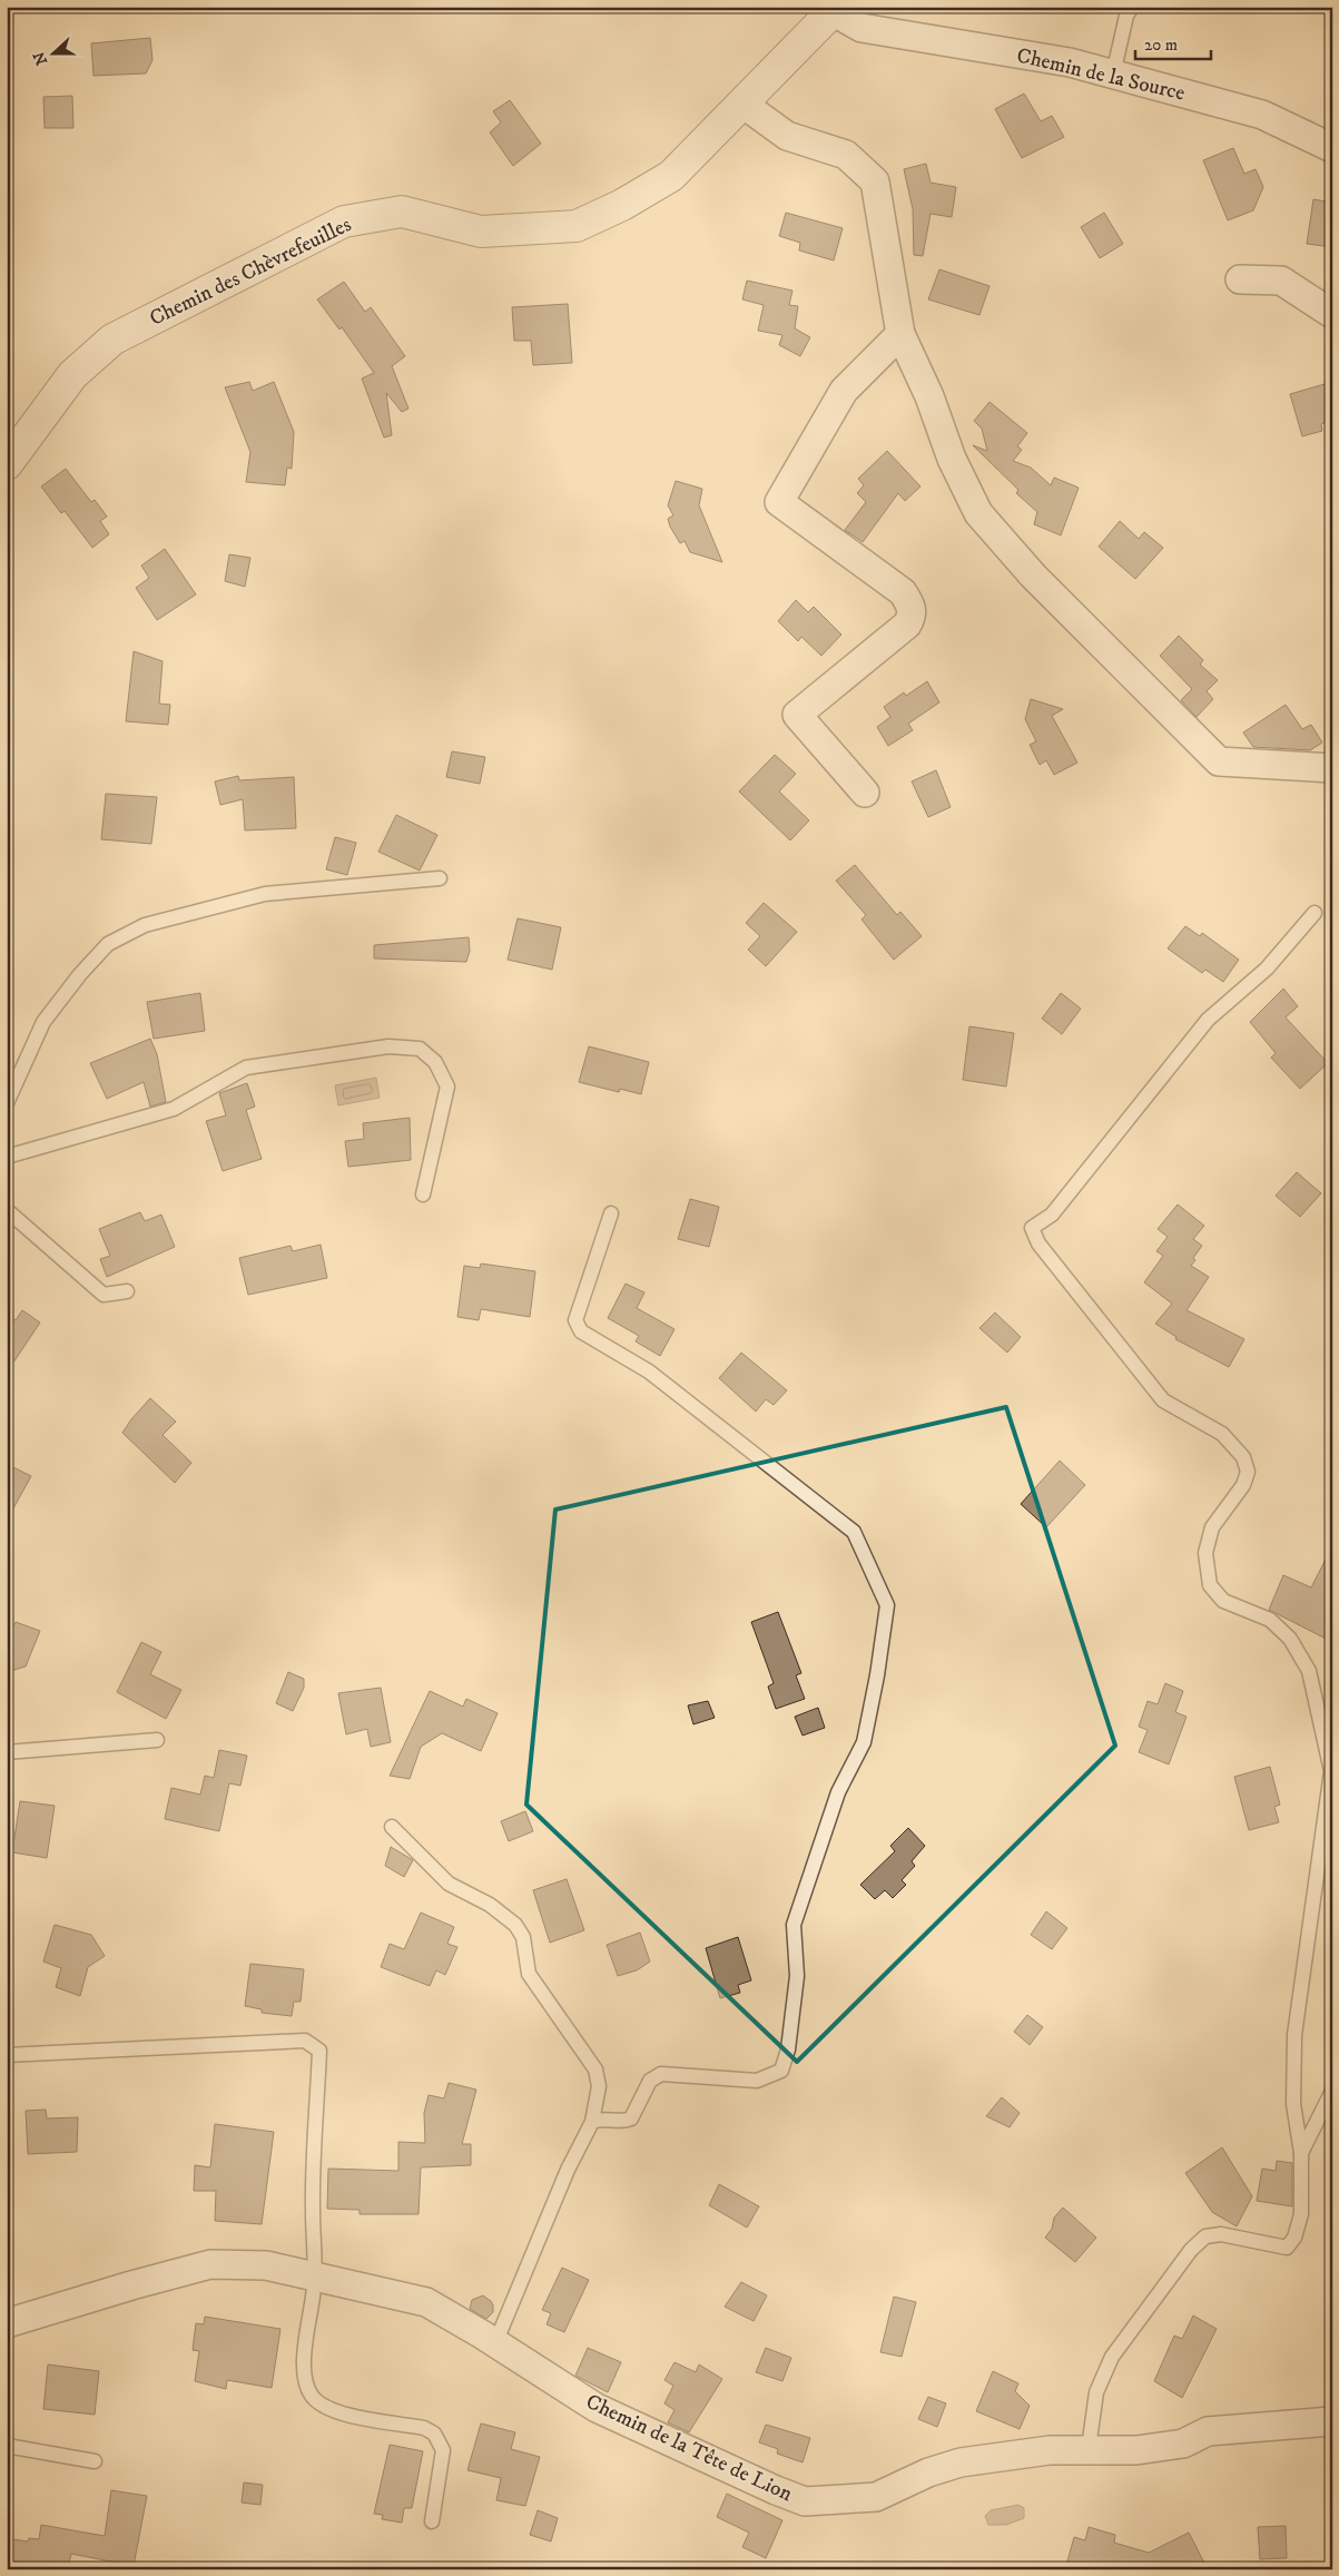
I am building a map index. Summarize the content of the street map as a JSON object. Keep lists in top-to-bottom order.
{
  "streets": {
    "street": ["Chemin de la Source", "Chemin des Chèvrefeuilles", "Chemin de la Tête de Lion"]
  },
  "crossings": [
    ["Chemin de la Source", "Chemin des Chèvrefeuilles"]
  ],
  "scale_bar": "20 m",
  "north": "left"
}
